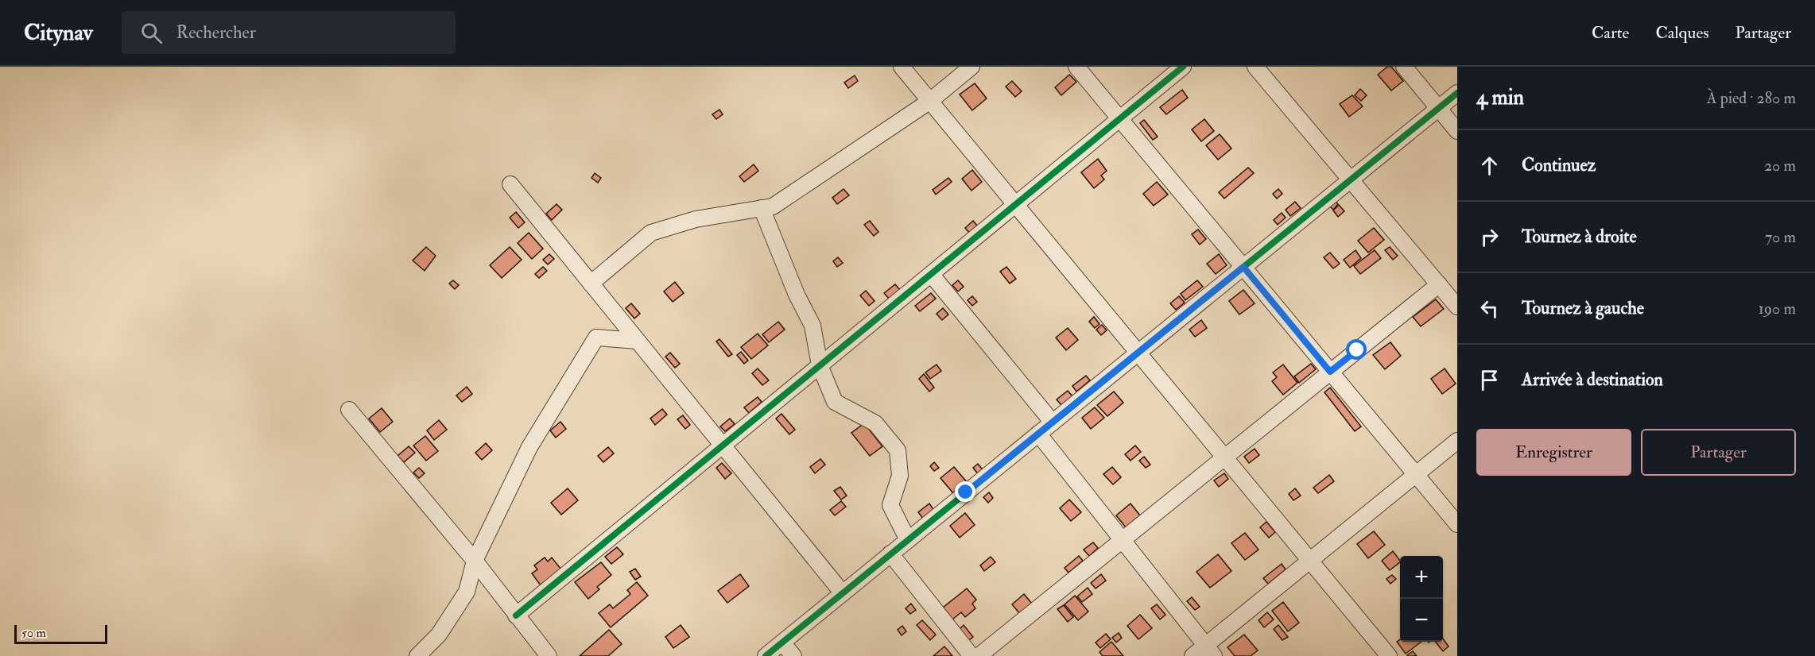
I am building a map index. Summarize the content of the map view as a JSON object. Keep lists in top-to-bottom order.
{
  "scale_bar": "50 m",
  "page": {
    "header": "Citynav",
    "search": "Rechercher",
    "nav": ["Carte", "Calques", "Partager"],
    "heading": ["4 min", "À pied · 280 m"],
    "list": [
      ["Continuez", "20 m"],
      ["Tournez à droite", "70 m"],
      ["Tournez à gauche", "190 m"],
      "Arrivée à destination"
    ],
    "buttons": ["Enregistrer", "Partager"],
    "map_buttons": ["+", "−"],
    "scale": "50 m"
  }
}
